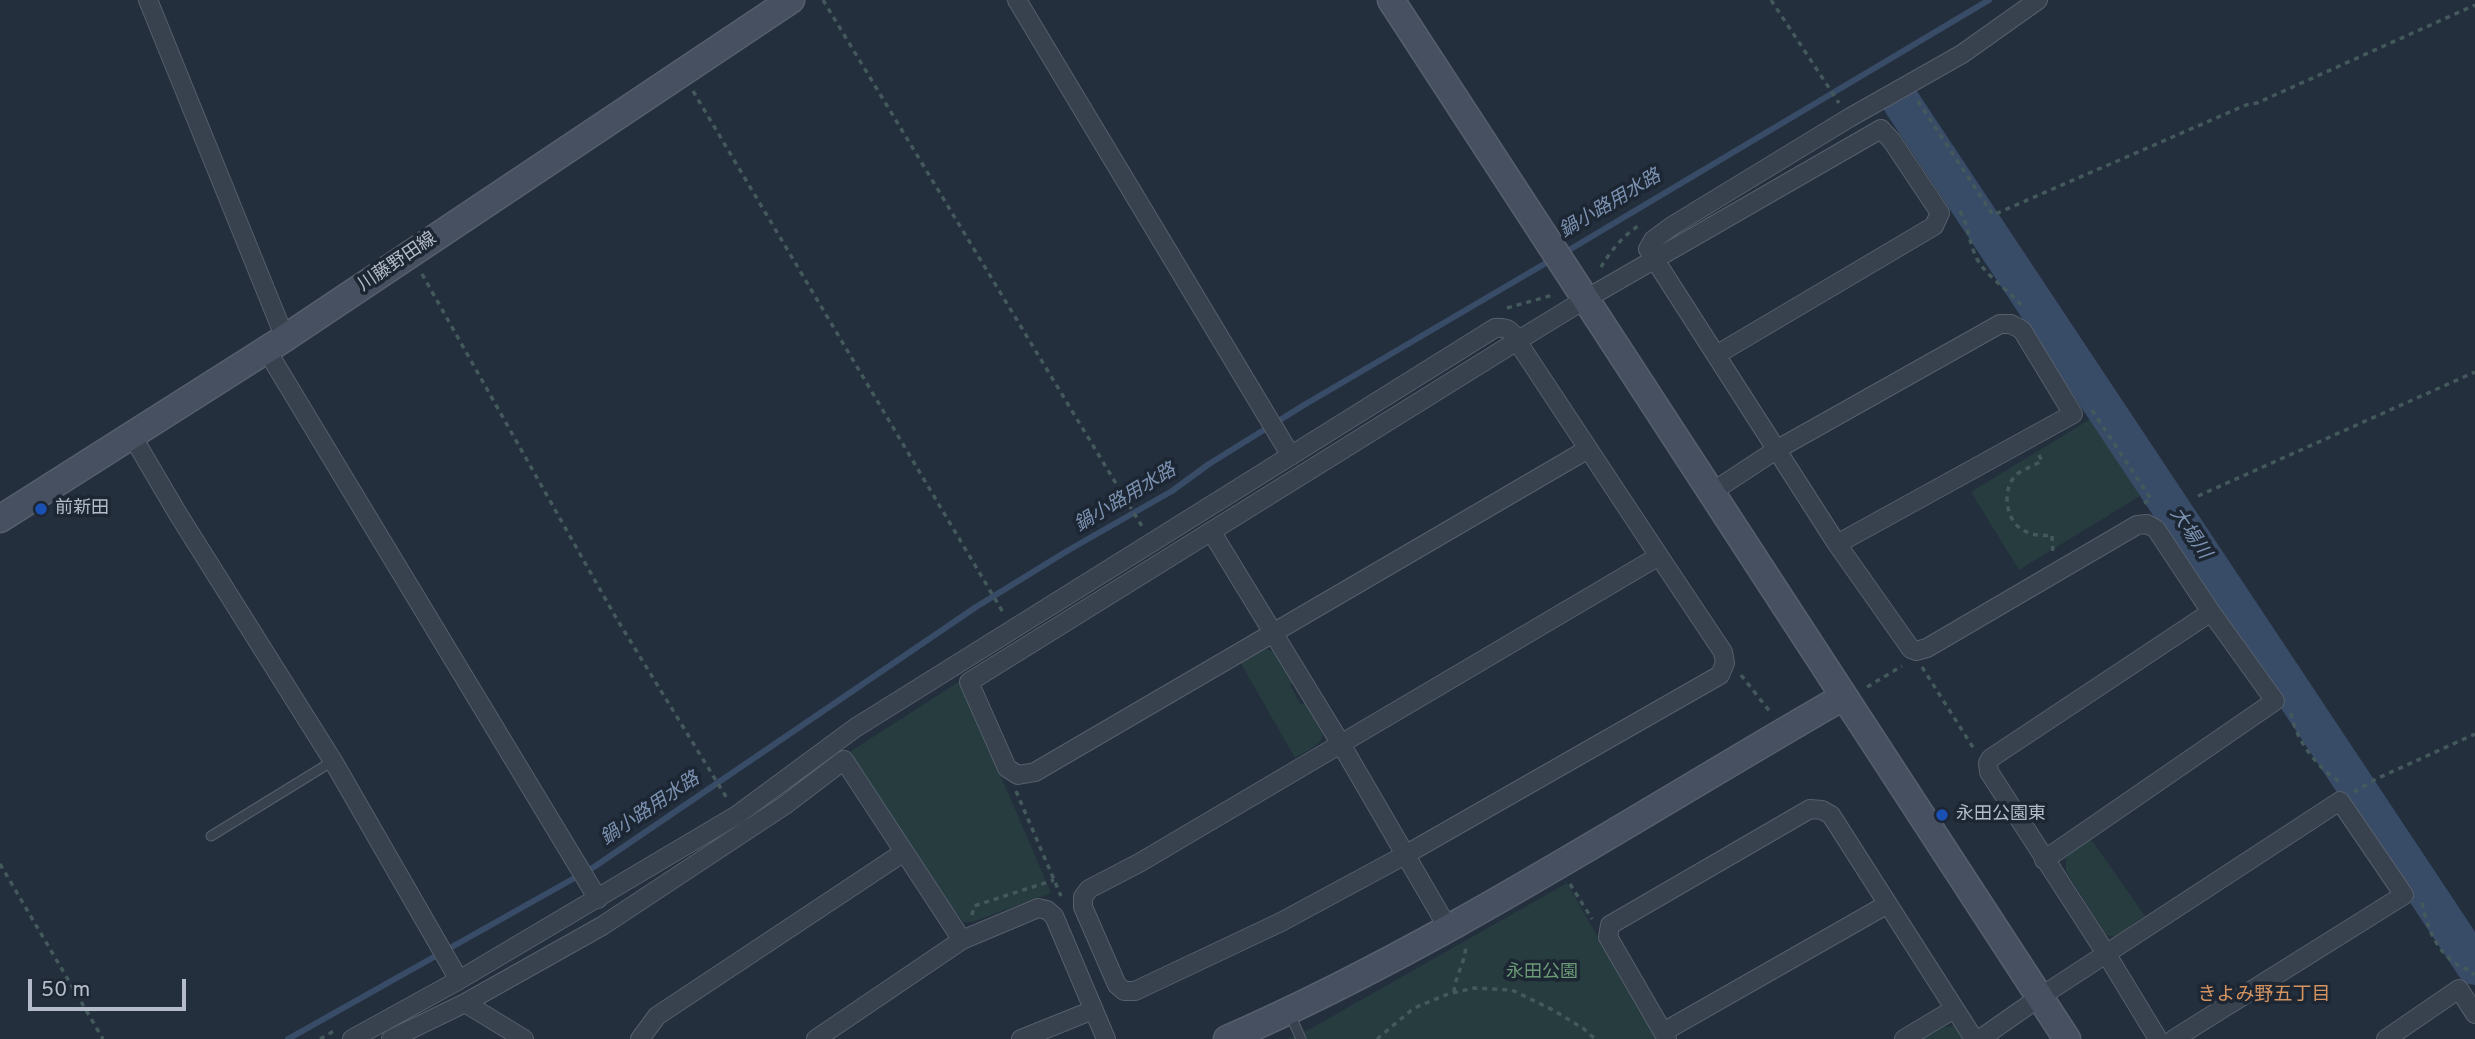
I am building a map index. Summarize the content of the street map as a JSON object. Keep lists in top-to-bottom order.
{
  "streets": {
    "street": ["川藤野田線"]
  },
  "districts": ["きよみ野五丁目"],
  "water": ["鍋小路用水路", "大場川"],
  "parks": ["永田公園"],
  "places": ["前新田", "永田公園東"],
  "scale_bar": "50 m"
}
